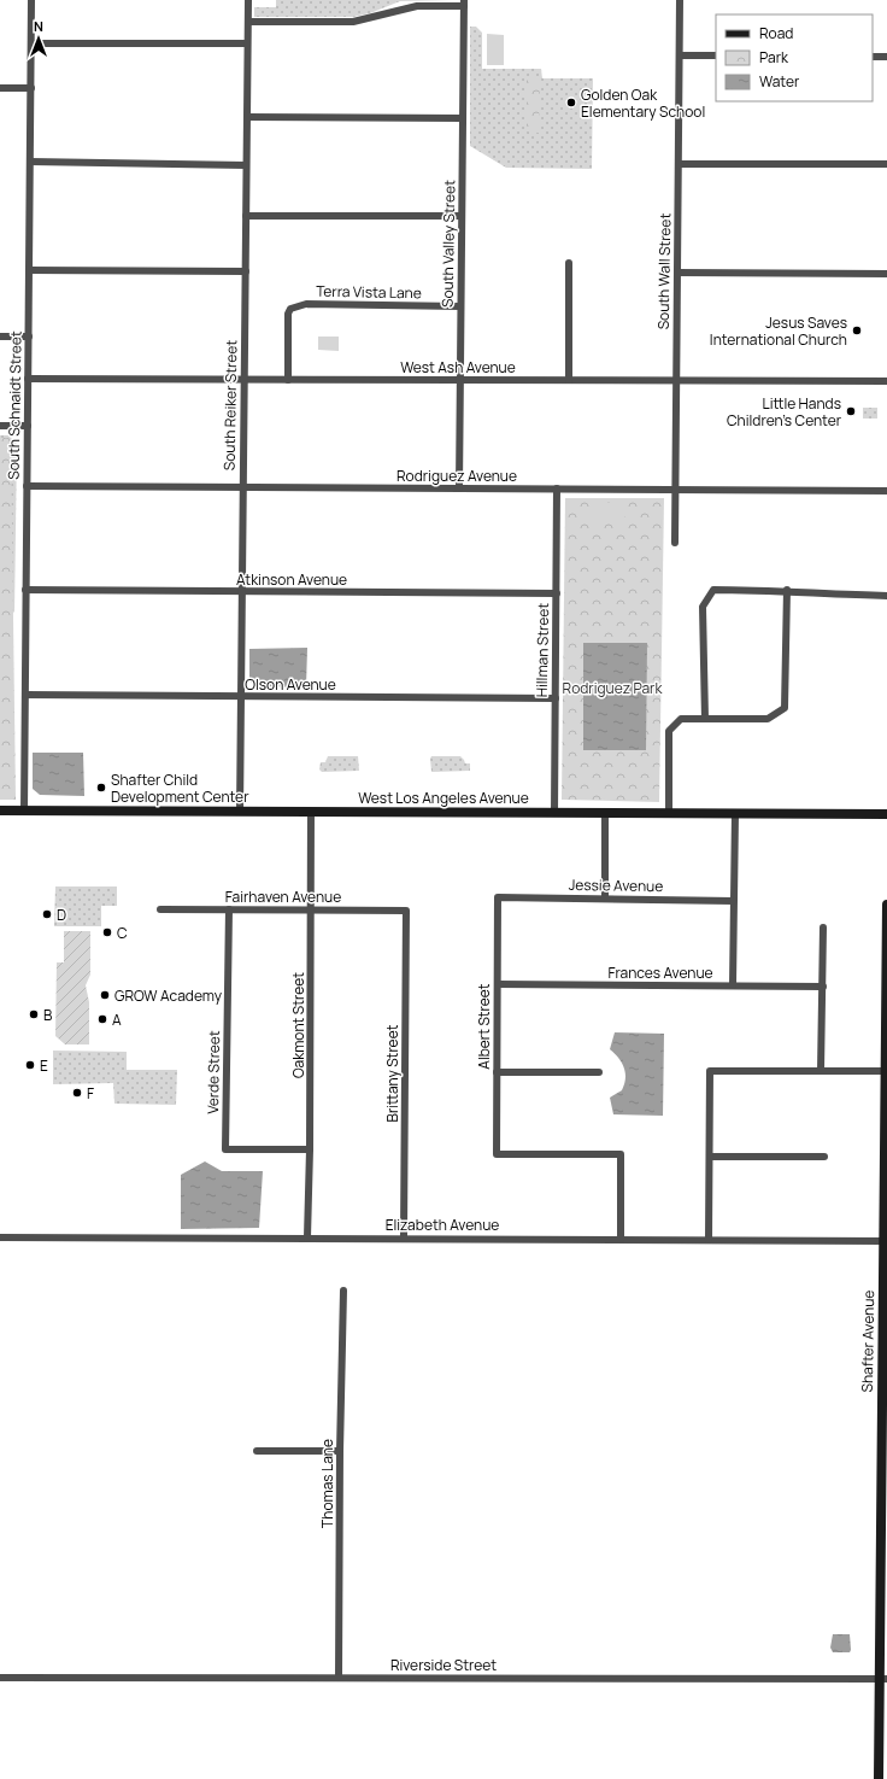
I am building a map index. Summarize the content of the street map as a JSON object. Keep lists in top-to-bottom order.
{
  "streets": {
    "street": [
      "South Valley Street",
      "South Wall Street",
      "Terra Vista Lane",
      "West Ash Avenue",
      "South Schnaidt Street",
      "South Reiker Street",
      "Rodriguez Avenue",
      "Atkinson Avenue",
      "Hillman Street",
      "Olson Avenue",
      "West Los Angeles Avenue",
      "Jessie Avenue",
      "Fairhaven Avenue",
      "Frances Avenue",
      "Oakmont Street",
      "Albert Street",
      "Verde Street",
      "Brittany Street",
      "Elizabeth Avenue",
      "Shafter Avenue",
      "Thomas Lane",
      "Riverside Street"
    ]
  },
  "crossings": [
    ["South Valley Street", "Terra Vista Lane"],
    ["South Valley Street", "West Ash Avenue"],
    ["South Valley Street", "Rodriguez Avenue"],
    ["South Wall Street", "West Ash Avenue"],
    ["South Wall Street", "Rodriguez Avenue"],
    ["Terra Vista Lane", "West Ash Avenue"],
    ["West Ash Avenue", "South Schnaidt Street"],
    ["West Ash Avenue", "South Reiker Street"],
    ["South Schnaidt Street", "Rodriguez Avenue"],
    ["South Schnaidt Street", "Atkinson Avenue"],
    ["South Schnaidt Street", "Olson Avenue"],
    ["South Schnaidt Street", "West Los Angeles Avenue"],
    ["South Reiker Street", "Rodriguez Avenue"],
    ["South Reiker Street", "Atkinson Avenue"],
    ["South Reiker Street", "Olson Avenue"],
    ["South Reiker Street", "West Los Angeles Avenue"],
    ["Rodriguez Avenue", "Hillman Street"],
    ["Atkinson Avenue", "Hillman Street"],
    ["Hillman Street", "Olson Avenue"],
    ["Hillman Street", "West Los Angeles Avenue"],
    ["West Los Angeles Avenue", "Oakmont Street"],
    ["Jessie Avenue", "Albert Street"],
    ["Fairhaven Avenue", "Oakmont Street"],
    ["Fairhaven Avenue", "Verde Street"],
    ["Fairhaven Avenue", "Brittany Street"],
    ["Frances Avenue", "Albert Street"],
    ["Oakmont Street", "Verde Street"],
    ["Oakmont Street", "Elizabeth Avenue"],
    ["Albert Street", "Elizabeth Avenue"],
    ["Brittany Street", "Elizabeth Avenue"],
    ["Elizabeth Avenue", "Shafter Avenue"],
    ["Shafter Avenue", "Riverside Street"],
    ["Thomas Lane", "Riverside Street"]
  ],
  "parks": ["Rodriguez Park"],
  "places": [
    "Golden Oak Elementary School",
    "Jesus Saves International Church",
    "Little Hands Children's Center",
    "Shafter Child Development Center",
    "D",
    "C",
    "GROW Academy",
    "B",
    "A",
    "E",
    "F"
  ],
  "legend": ["Road", "Park", "Water"],
  "north": "top"
}
